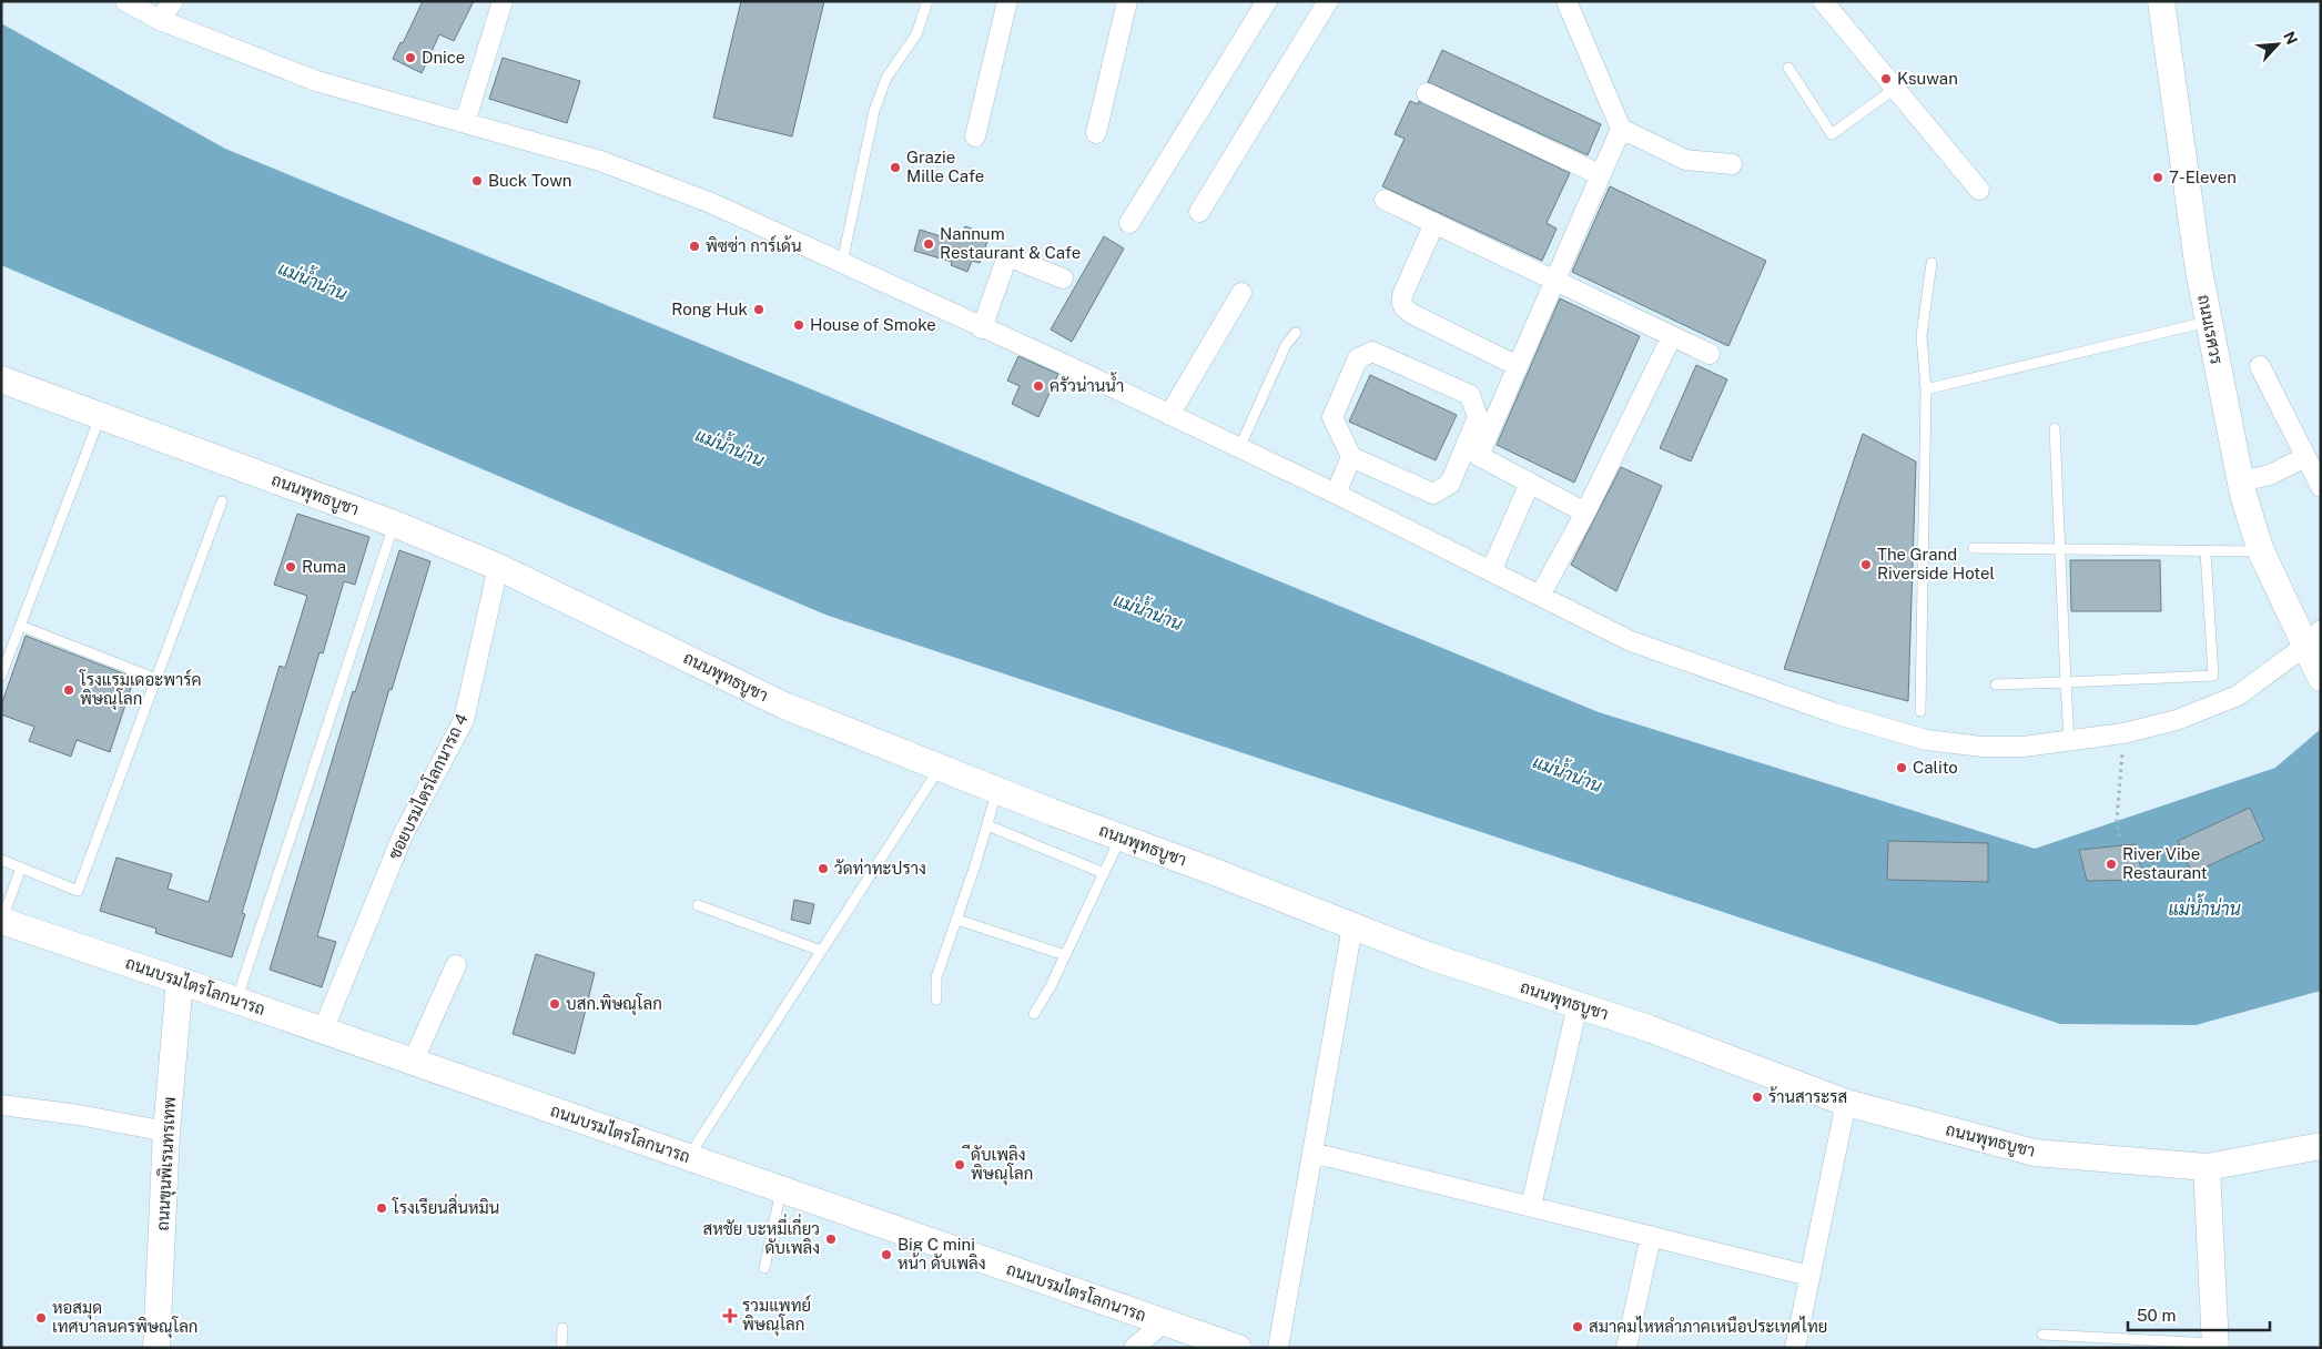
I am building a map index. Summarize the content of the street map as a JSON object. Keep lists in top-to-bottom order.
{
  "streets": {
    "street": [
      "ถนนเรศวร",
      "ถนนพุทธบูชา",
      "ซอยบรมไตรโลกนารถ 4",
      "ถนนบรมไตรโลกนารถ",
      "ถนนขุนพิเรนทรเทพ"
    ]
  },
  "crossings": [
    ["ถนนพุทธบูชา", "ซอยบรมไตรโลกนารถ 4"],
    ["ซอยบรมไตรโลกนารถ 4", "ถนนบรมไตรโลกนารถ"],
    ["ถนนบรมไตรโลกนารถ", "ถนนขุนพิเรนทรเทพ"]
  ],
  "water": ["แม่น้ำน่าน"],
  "places": {
    "other": [
      "Dnice",
      "Ksuwan",
      "Grazie Mille Cafe",
      "7-Eleven",
      "Buck Town",
      "Nannum Restaurant & Cafe",
      "พิซซ่า การ์เด้น",
      "Rong Huk",
      "House of Smoke",
      "ครัวน่านน้ำ",
      "The Grand Riverside Hotel",
      "Ruma",
      "โรงแรมเดอะพาร์ค พิษณุโลก",
      "Calito",
      "River Vibe Restaurant",
      "วัดท่าทะปราง",
      "บสก.พิษณุโลก",
      "ร้านสาระรส",
      "ีดับเพลิง พิษณุโลก",
      "โรงเรียนสิ่นหมิน",
      "สหชัย บะหมี่เกี่ยว ดับเพลิง",
      "Big C mini หน้า ดับเพลิง",
      "หอสมุด เทศบาลนครพิษณุโลก",
      "สมาคมไหหลำภาคเหนือประเทศไทย"
    ],
    "health": ["รวมแพทย์ พิษณุโลก"]
  },
  "scale_bar": "50 m",
  "north": "top right"
}
